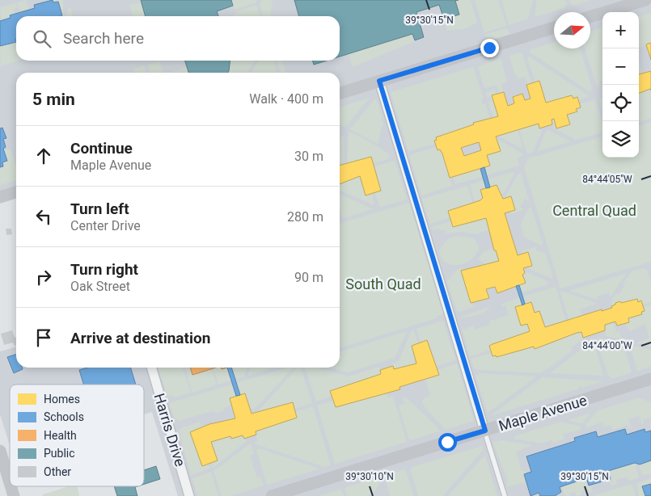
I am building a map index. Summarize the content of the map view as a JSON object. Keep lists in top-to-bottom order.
{
  "streets": {
    "street": ["Maple Avenue", "Harris Drive"]
  },
  "parks": ["Central Quad", "South Quad"],
  "legend": [
    "Homes",
    "Schools",
    "Health",
    "Public",
    "Other"
  ],
  "north": "right",
  "page": {
    "map_buttons": ["+", "−"],
    "search": "Search here",
    "heading": ["5 min", "Walk · 400 m"],
    "list": [
      ["Continue", "Maple Avenue", "30 m"],
      ["Turn left", "Center Drive", "280 m"],
      ["Turn right", "Oak Street", "90 m"],
      "Arrive at destination"
    ]
  },
  "coordinates": [
    "39°30'15\"N",
    "84°44'05\"W",
    "84°44'00\"W",
    "39°30'10\"N"
  ]
}
